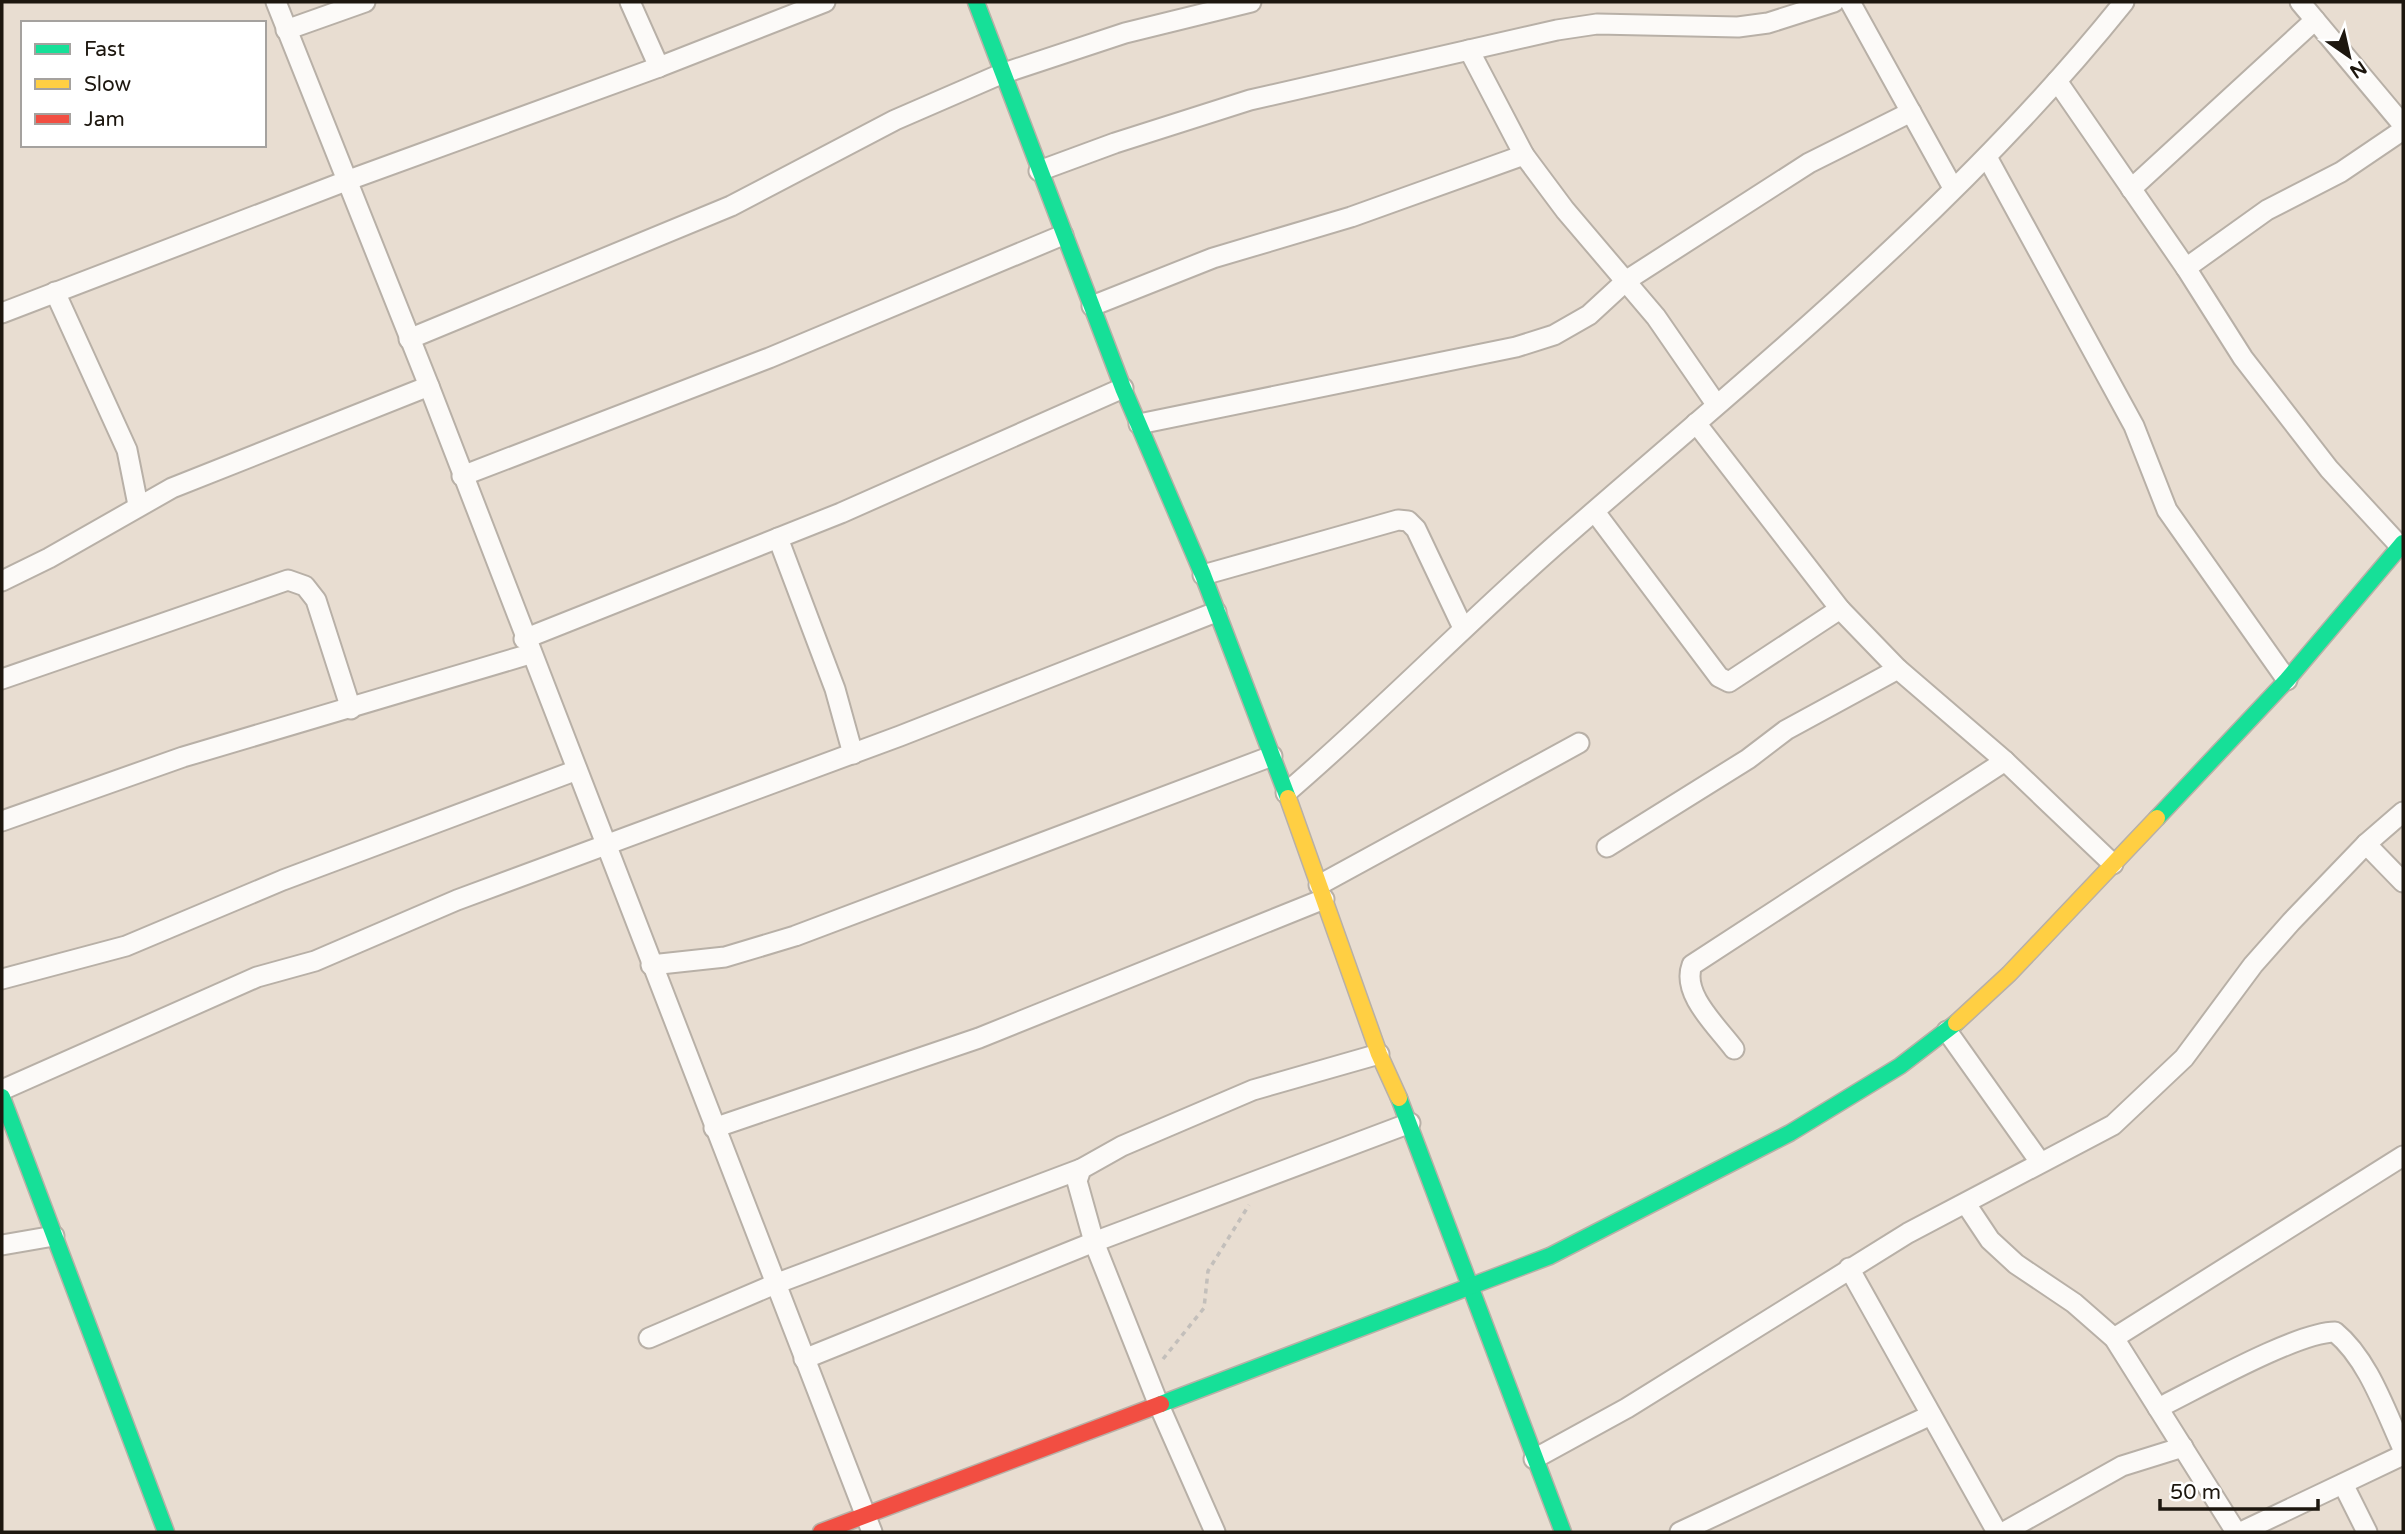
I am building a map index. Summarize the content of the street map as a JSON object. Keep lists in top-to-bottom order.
{
  "legend": ["Fast", "Slow", "Jam"],
  "scale_bar": "50 m",
  "north": "bottom right"
}
